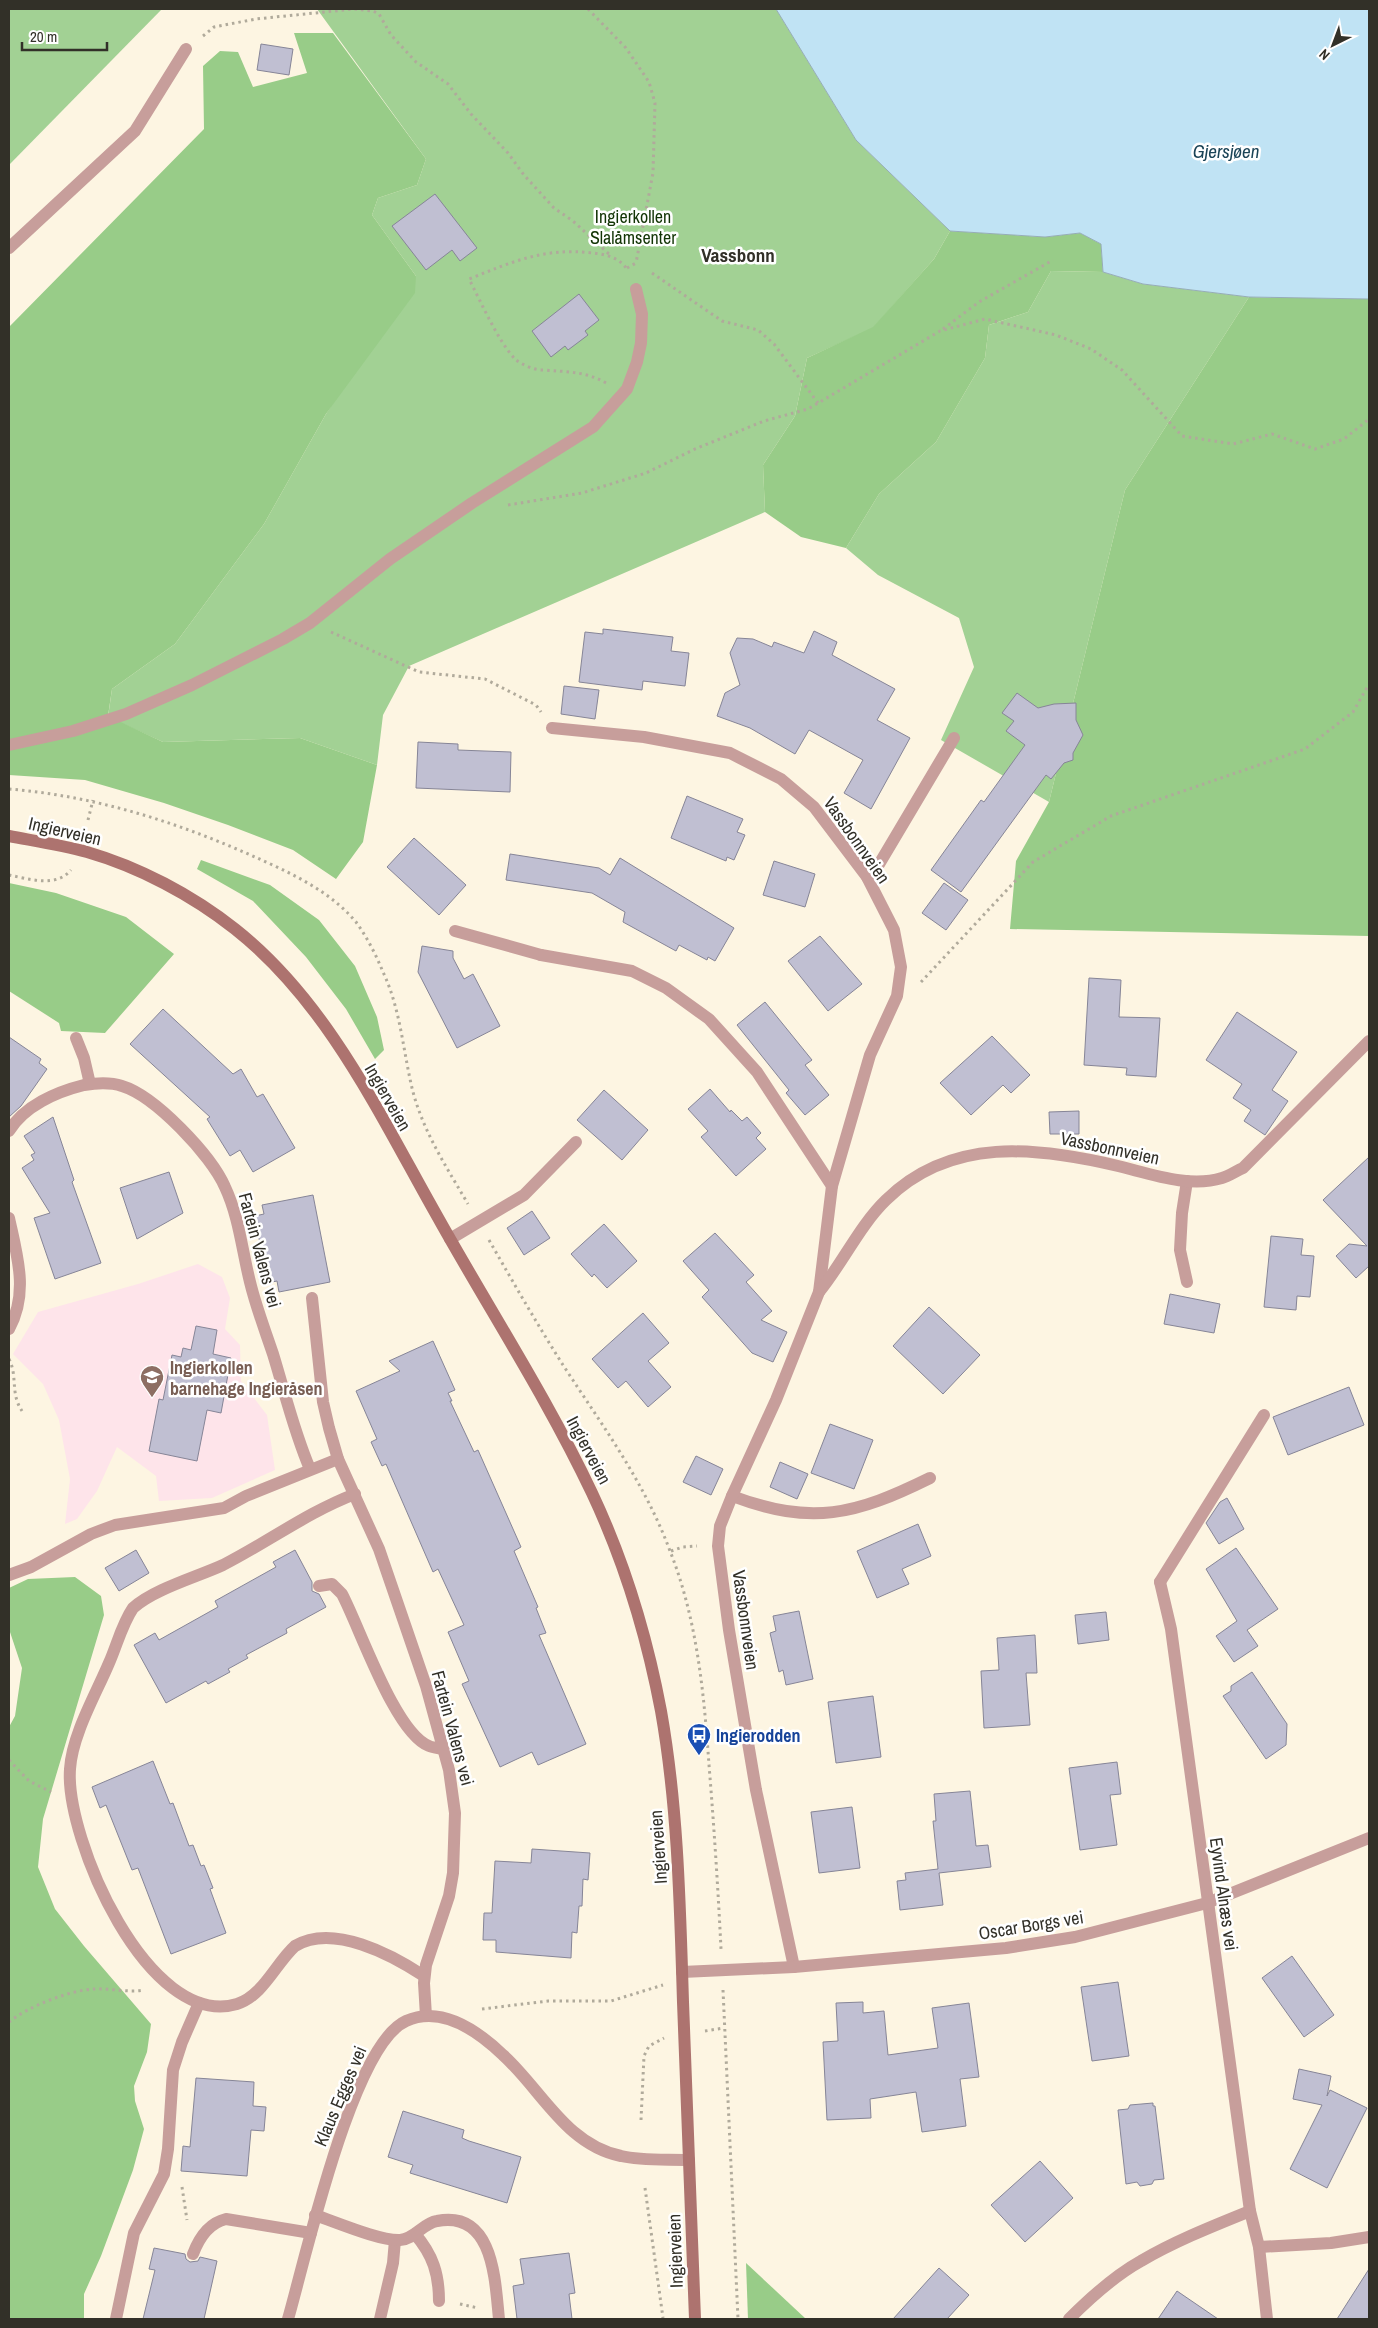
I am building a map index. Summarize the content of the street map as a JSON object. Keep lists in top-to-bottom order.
{
  "streets": {
    "main road": ["Ingierveien"],
    "street": [
      "Vassbonnveien",
      "Fartein Valens vei",
      "Eyvind Alnæs vei",
      "Oscar Borgs vei",
      "Klaus Egges vei"
    ]
  },
  "crossings": [
    ["Ingierveien", "Oscar Borgs vei"],
    ["Vassbonnveien", "Oscar Borgs vei"],
    ["Fartein Valens vei", "Klaus Egges vei"],
    ["Eyvind Alnæs vei", "Oscar Borgs vei"]
  ],
  "districts": ["Vassbonn"],
  "water": ["Gjersjøen"],
  "parks": ["Ingierkollen Slalåmsenter"],
  "places": {
    "school or university": ["Ingierkollen barnehage Ingieråsen"],
    "bus stop": ["Ingierodden"]
  },
  "scale_bar": "20 m",
  "north": "bottom left"
}
